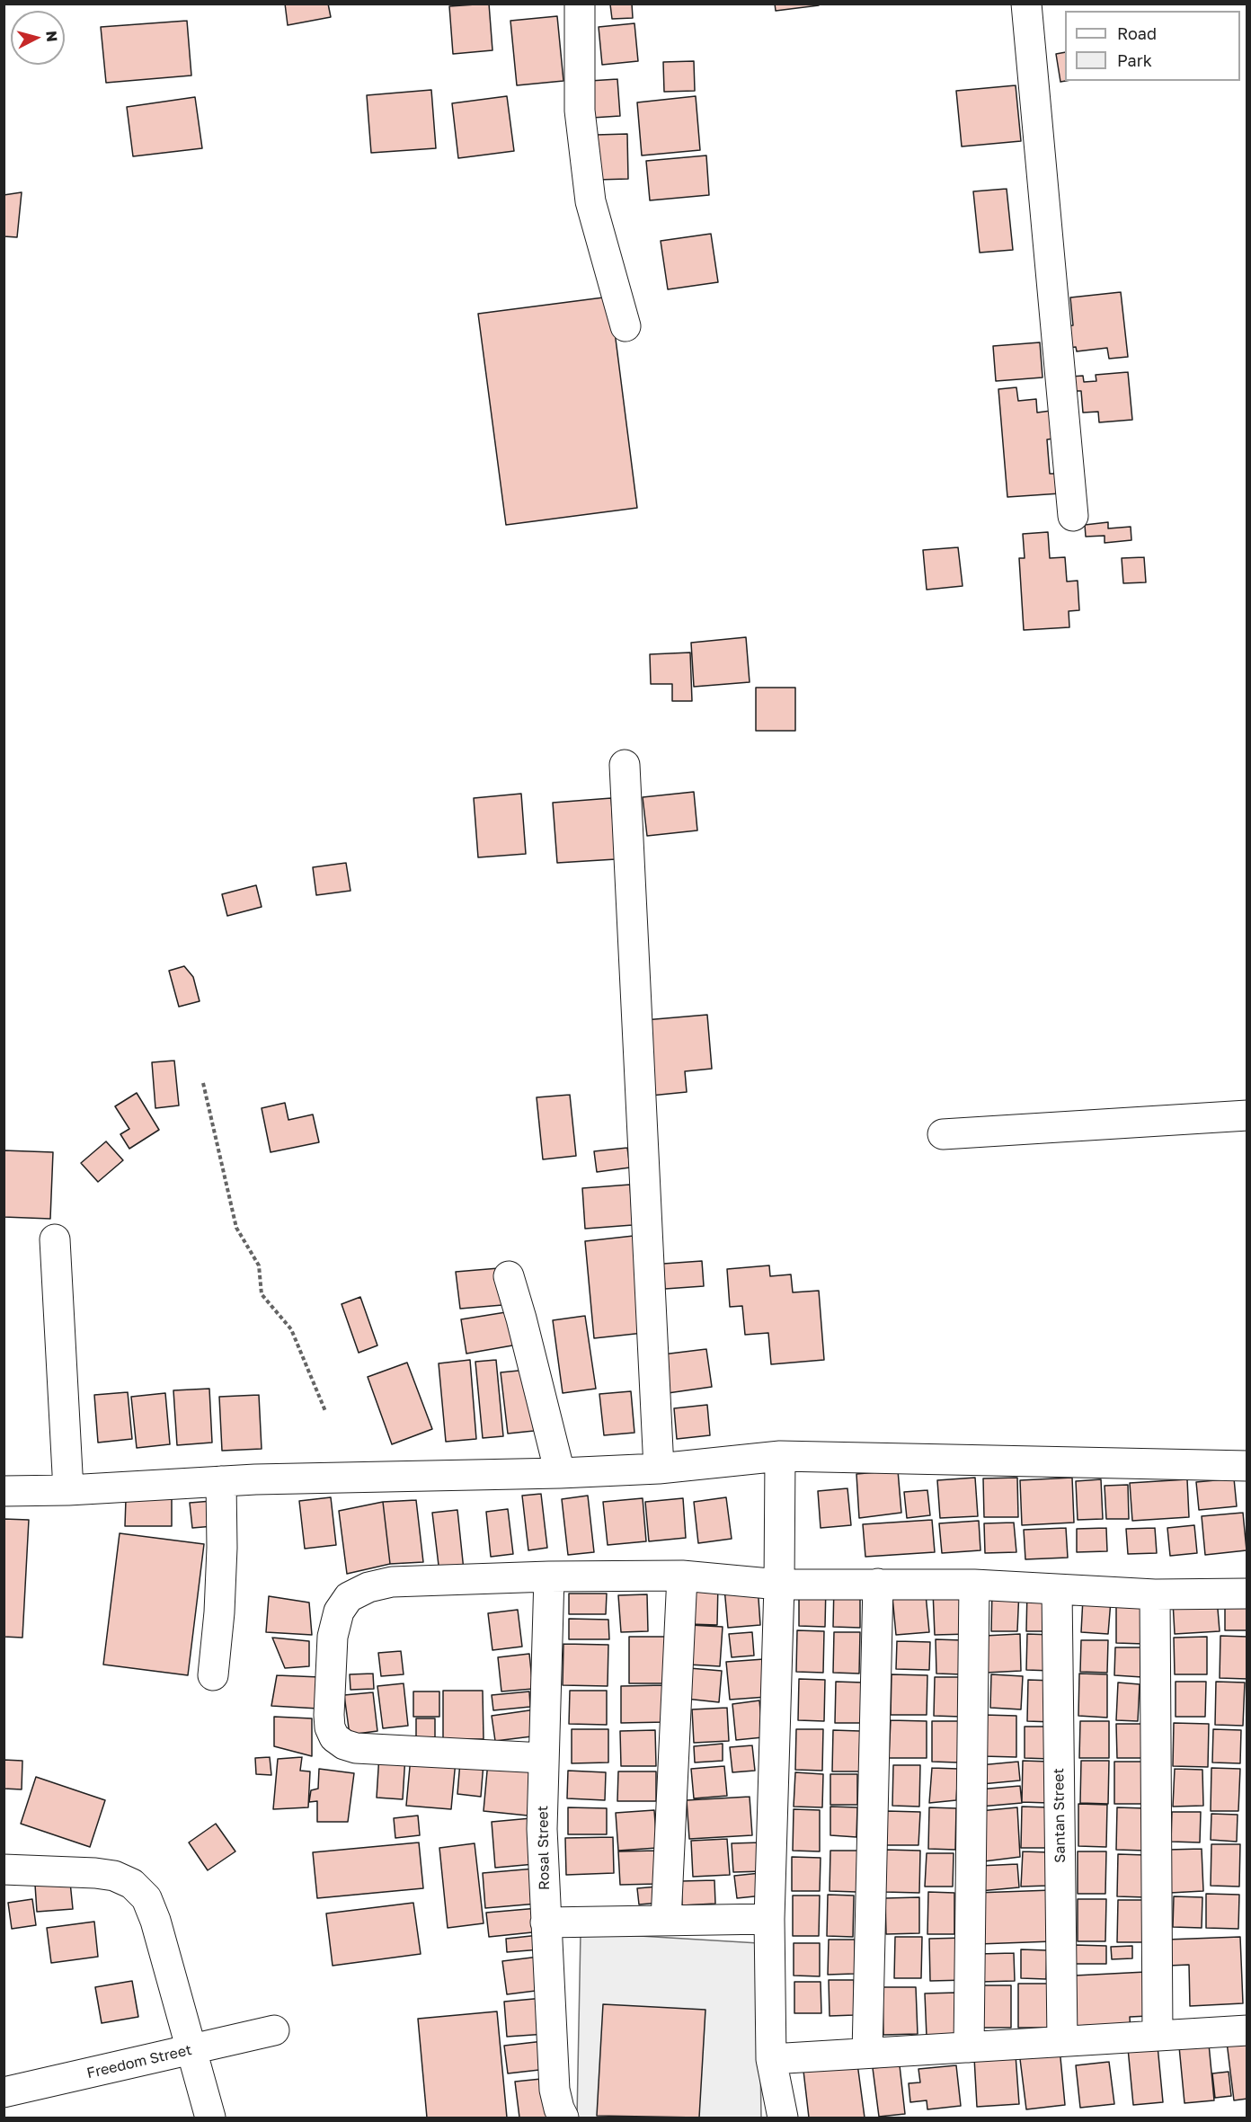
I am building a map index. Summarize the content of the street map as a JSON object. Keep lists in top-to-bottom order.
{
  "streets": {
    "street": ["Santan Street", "Rosal Street", "Freedom Street"]
  },
  "legend": ["Road", "Park"],
  "north": "right"
}
